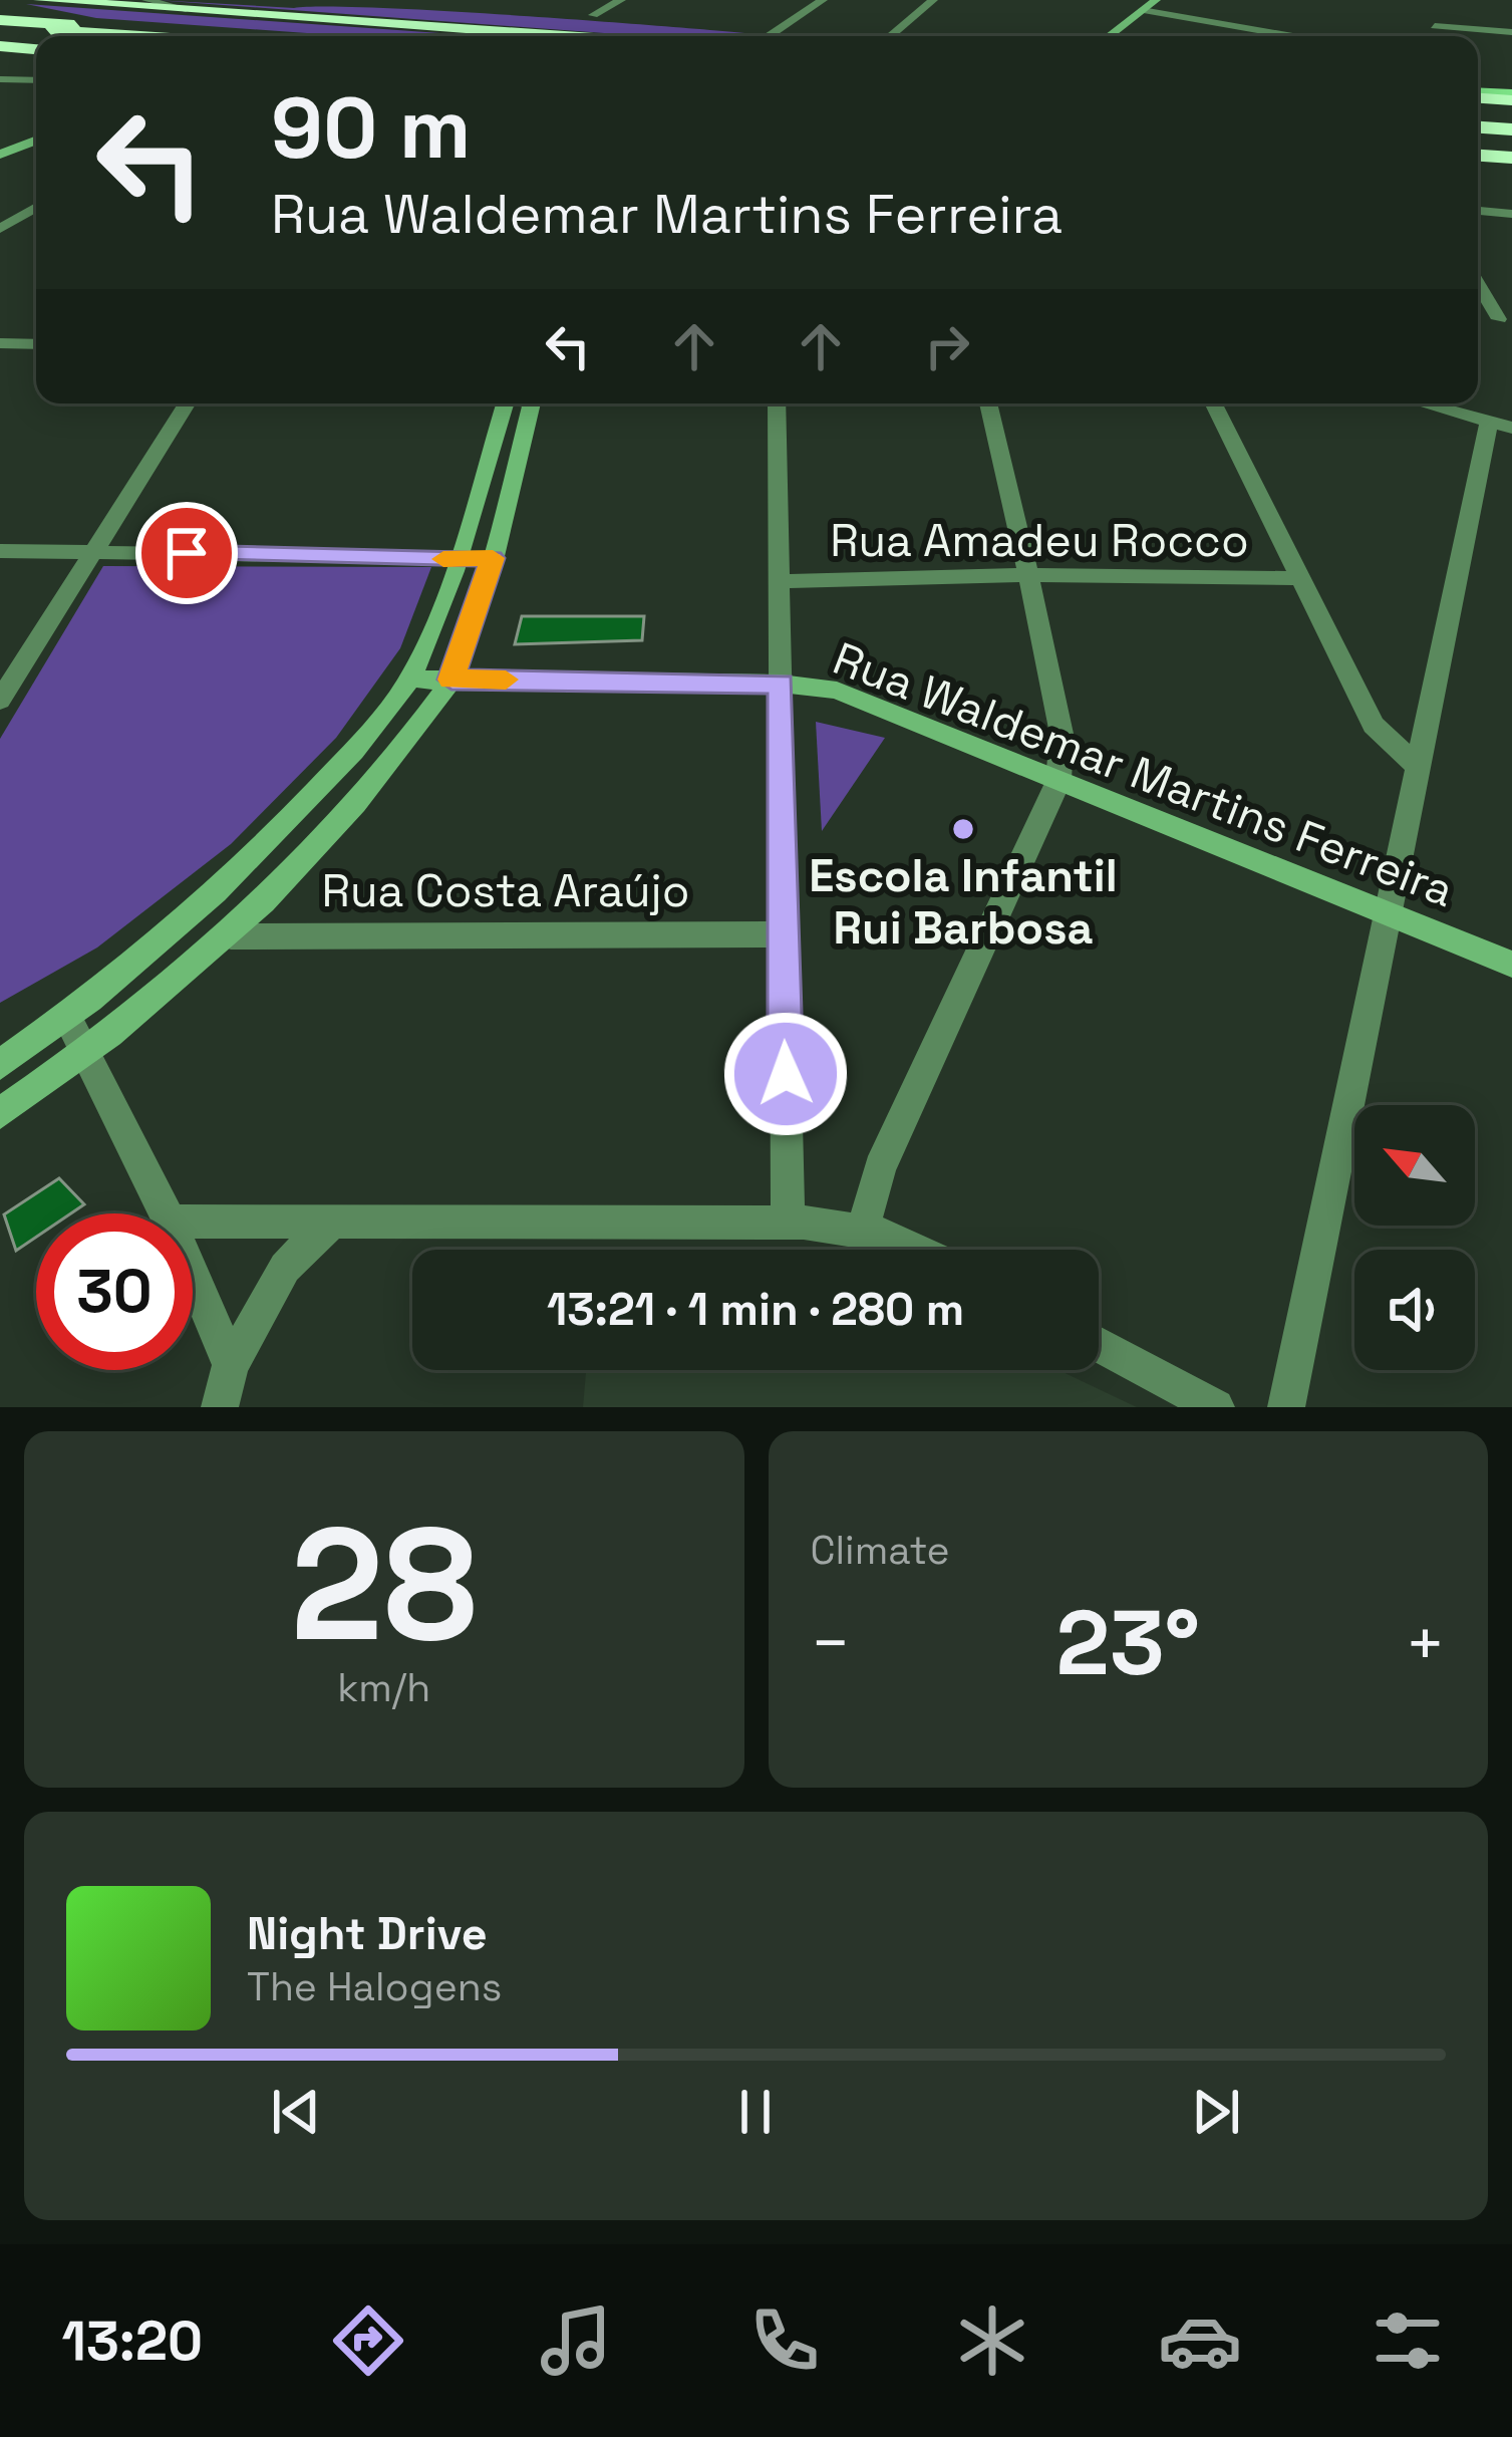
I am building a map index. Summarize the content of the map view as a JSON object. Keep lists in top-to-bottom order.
{
  "streets": {
    "street": ["Rua Amadeu Rocco", "Rua Waldemar Martins Ferreira", "Rua Costa Araújo"]
  },
  "places": ["Escola Infantil Rui Barbosa"],
  "north": "top left",
  "page": {
    "turn": ["90 m", "Rua Waldemar Martins Ferreira"],
    "limit": "30",
    "trip": "13:21 · 1 min · 280 m",
    "tile": [
      ["28", "km/h"],
      "Climate"
    ],
    "heat": ["−", "23°", "+"],
    "song": ["Night Drive", "The Halogens"],
    "tabs": "13:20"
  }
}
